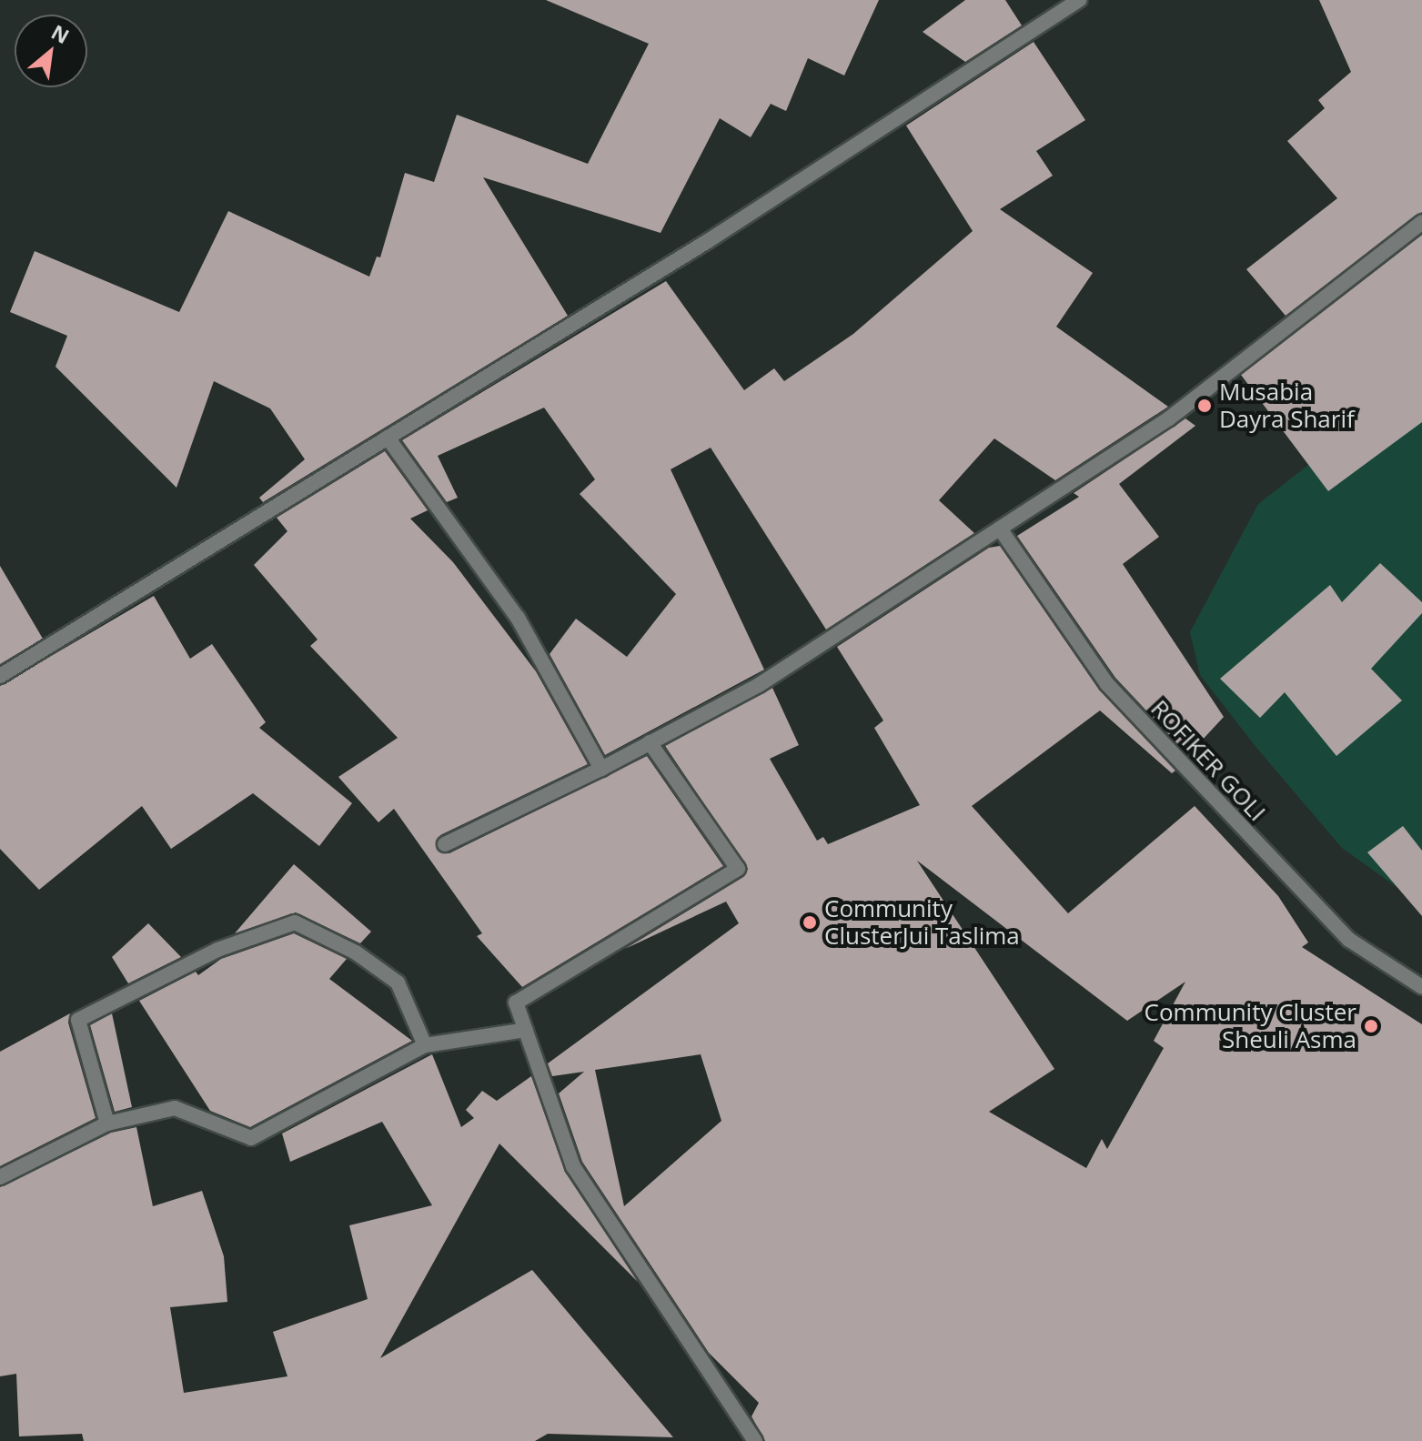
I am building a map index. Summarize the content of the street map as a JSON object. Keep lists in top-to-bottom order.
{
  "streets": {
    "street": ["ROFIKER GOLI"]
  },
  "places": ["Musabia Dayra Sharif", "Community ClusterJui Taslima", "Community Cluster Sheuli Asma"],
  "north": "top right"
}
